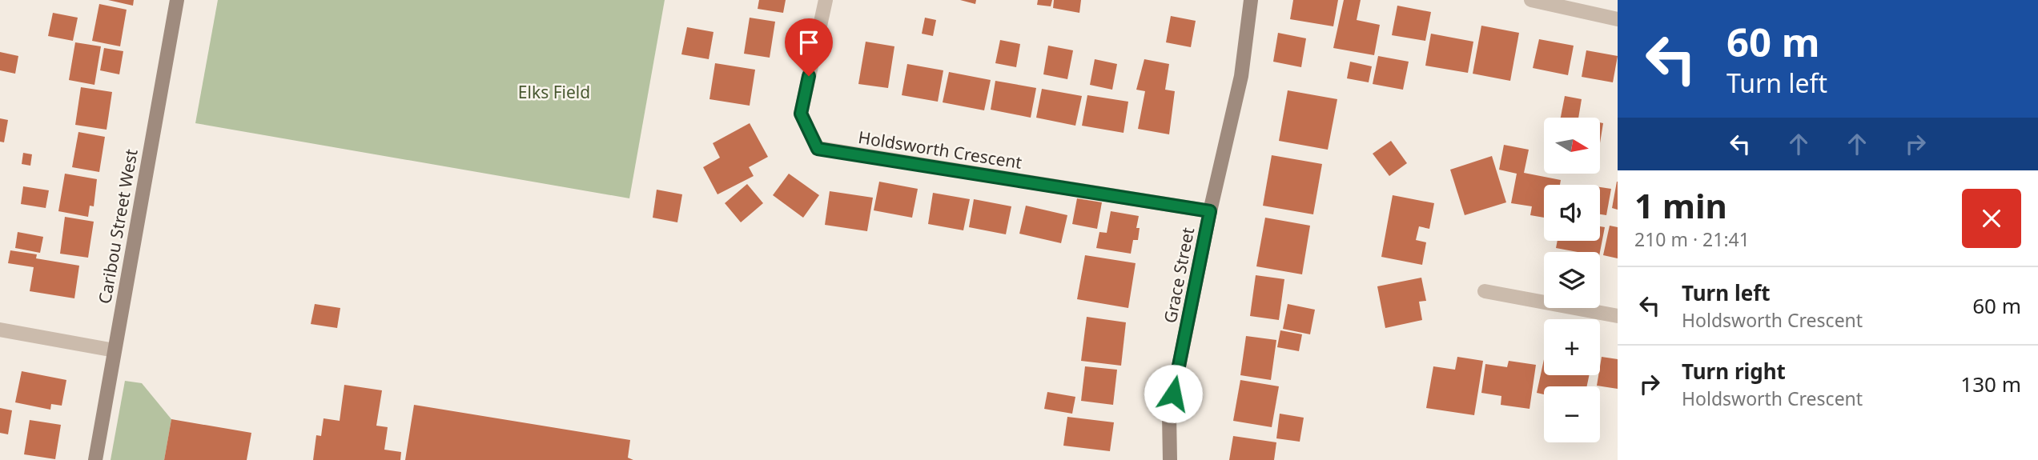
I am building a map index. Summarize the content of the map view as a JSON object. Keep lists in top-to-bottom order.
{
  "streets": {
    "street": ["Holdsworth Crescent", "Caribou Street West", "Grace Street"]
  },
  "crossings": [
    ["Holdsworth Crescent", "Grace Street"]
  ],
  "parks": ["Elks Field"],
  "north": "right",
  "page": {
    "turn": ["60 m", "Turn left"],
    "map_buttons": ["+", "−"],
    "heading": ["1 min", "210 m · 21:41"],
    "list": [
      {
        "name": "Turn left",
        "note": "Holdsworth Crescent",
        "value": "60 m"
      },
      {
        "name": "Turn right",
        "note": "Holdsworth Crescent",
        "value": "130 m"
      }
    ]
  }
}
